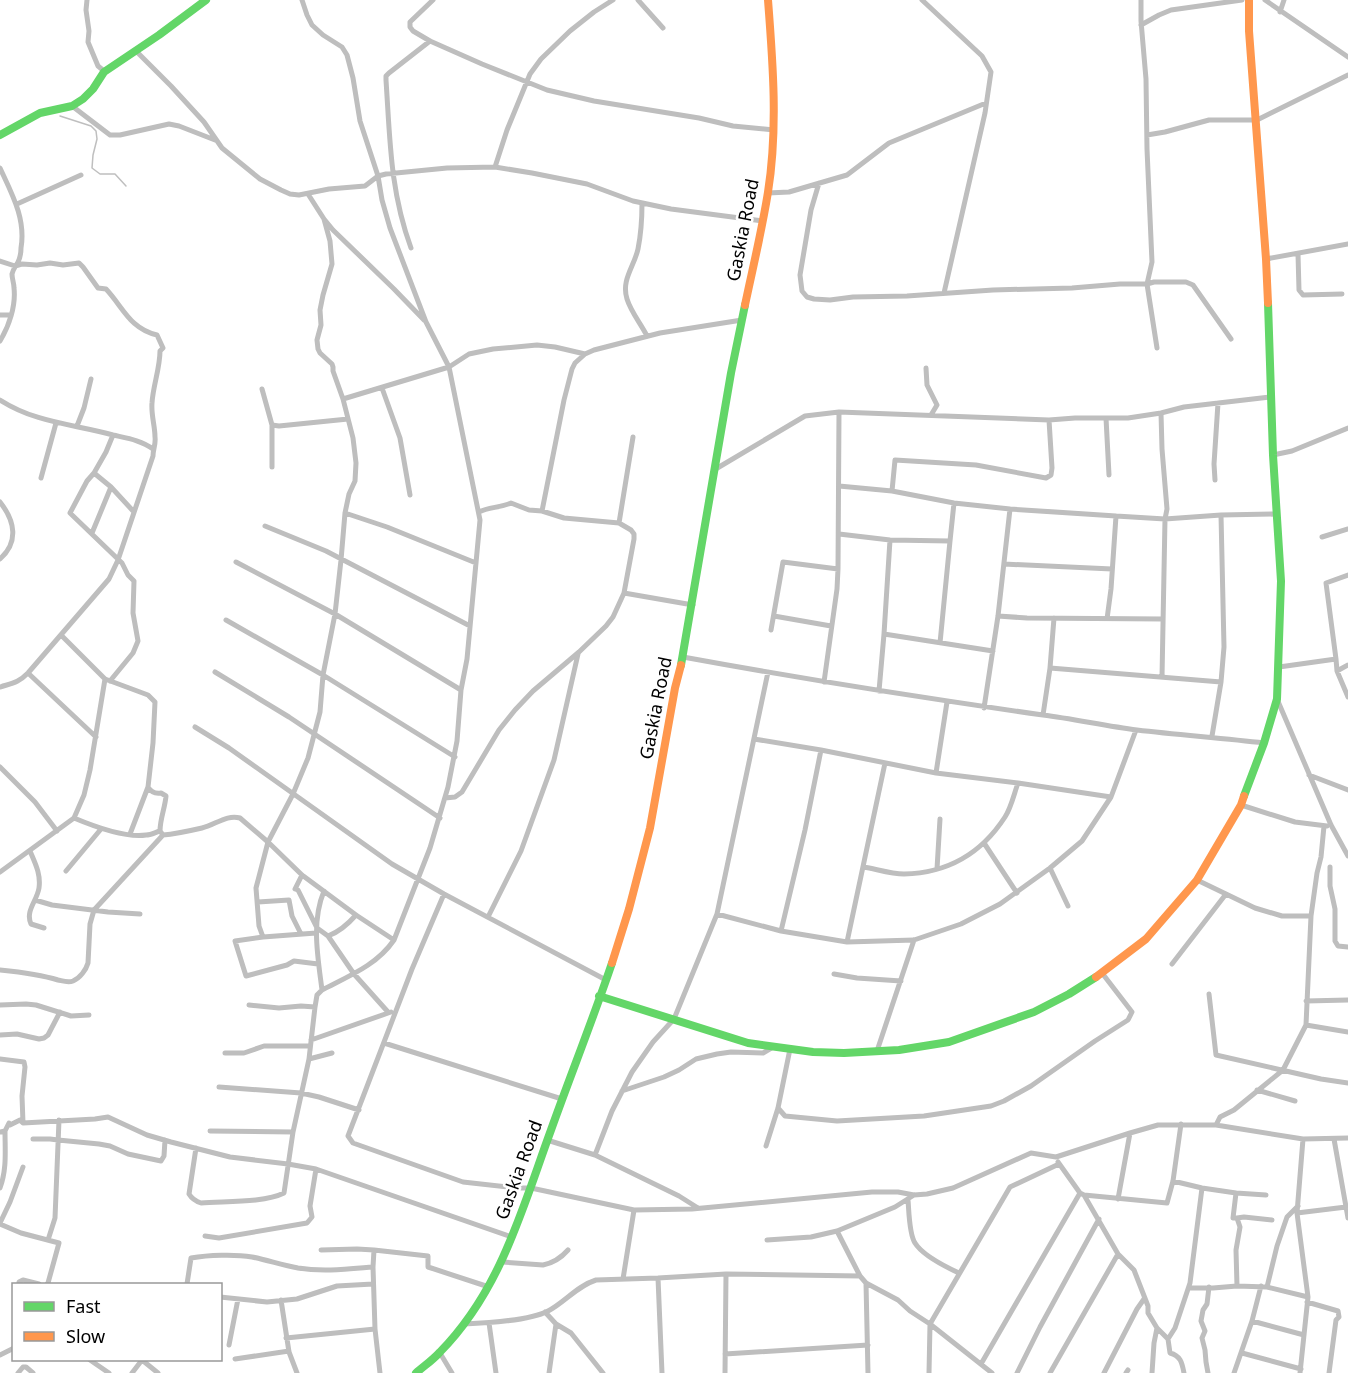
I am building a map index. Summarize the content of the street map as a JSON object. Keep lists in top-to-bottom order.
{
  "streets": {
    "main road": ["Gaskia Road"]
  },
  "legend": ["Fast", "Slow"]
}
